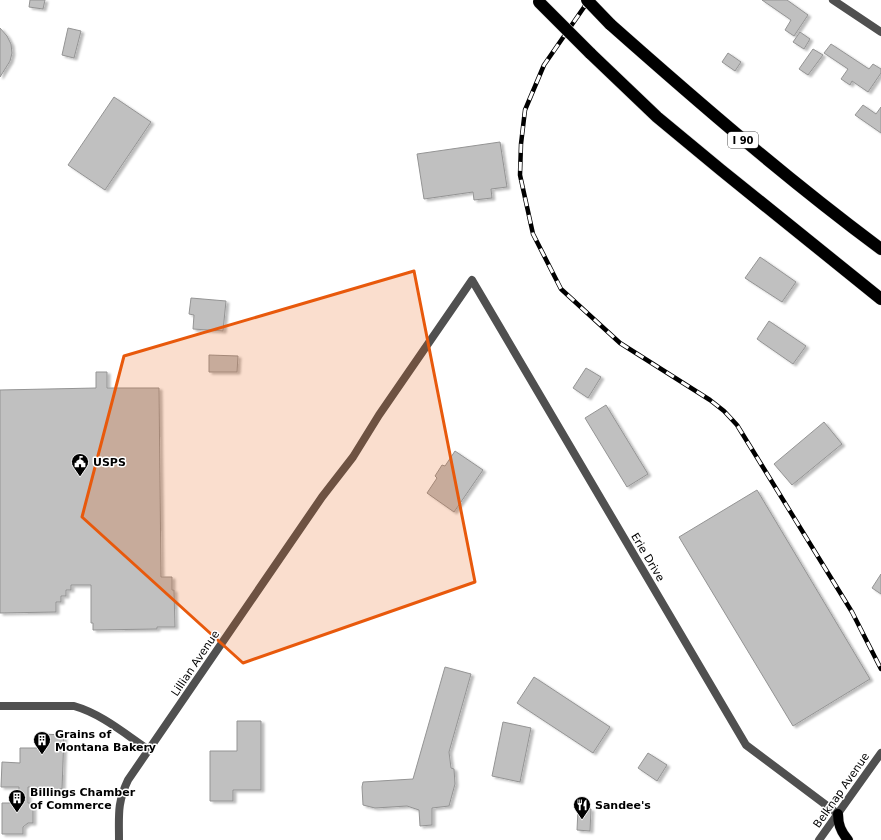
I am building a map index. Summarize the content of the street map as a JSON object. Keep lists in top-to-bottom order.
{
  "streets": {
    "highway": ["I 90"],
    "street": ["Erie Drive", "Lillian Avenue", "Belknap Avenue"]
  },
  "crossings": [
    ["Erie Drive", "Lillian Avenue"],
    ["Erie Drive", "Belknap Avenue"]
  ],
  "places": {
    "public building": ["USPS"],
    "building": ["Grains of Montana Bakery", "Billings Chamber of Commerce"],
    "restaurant": ["Sandee's"]
  }
}
